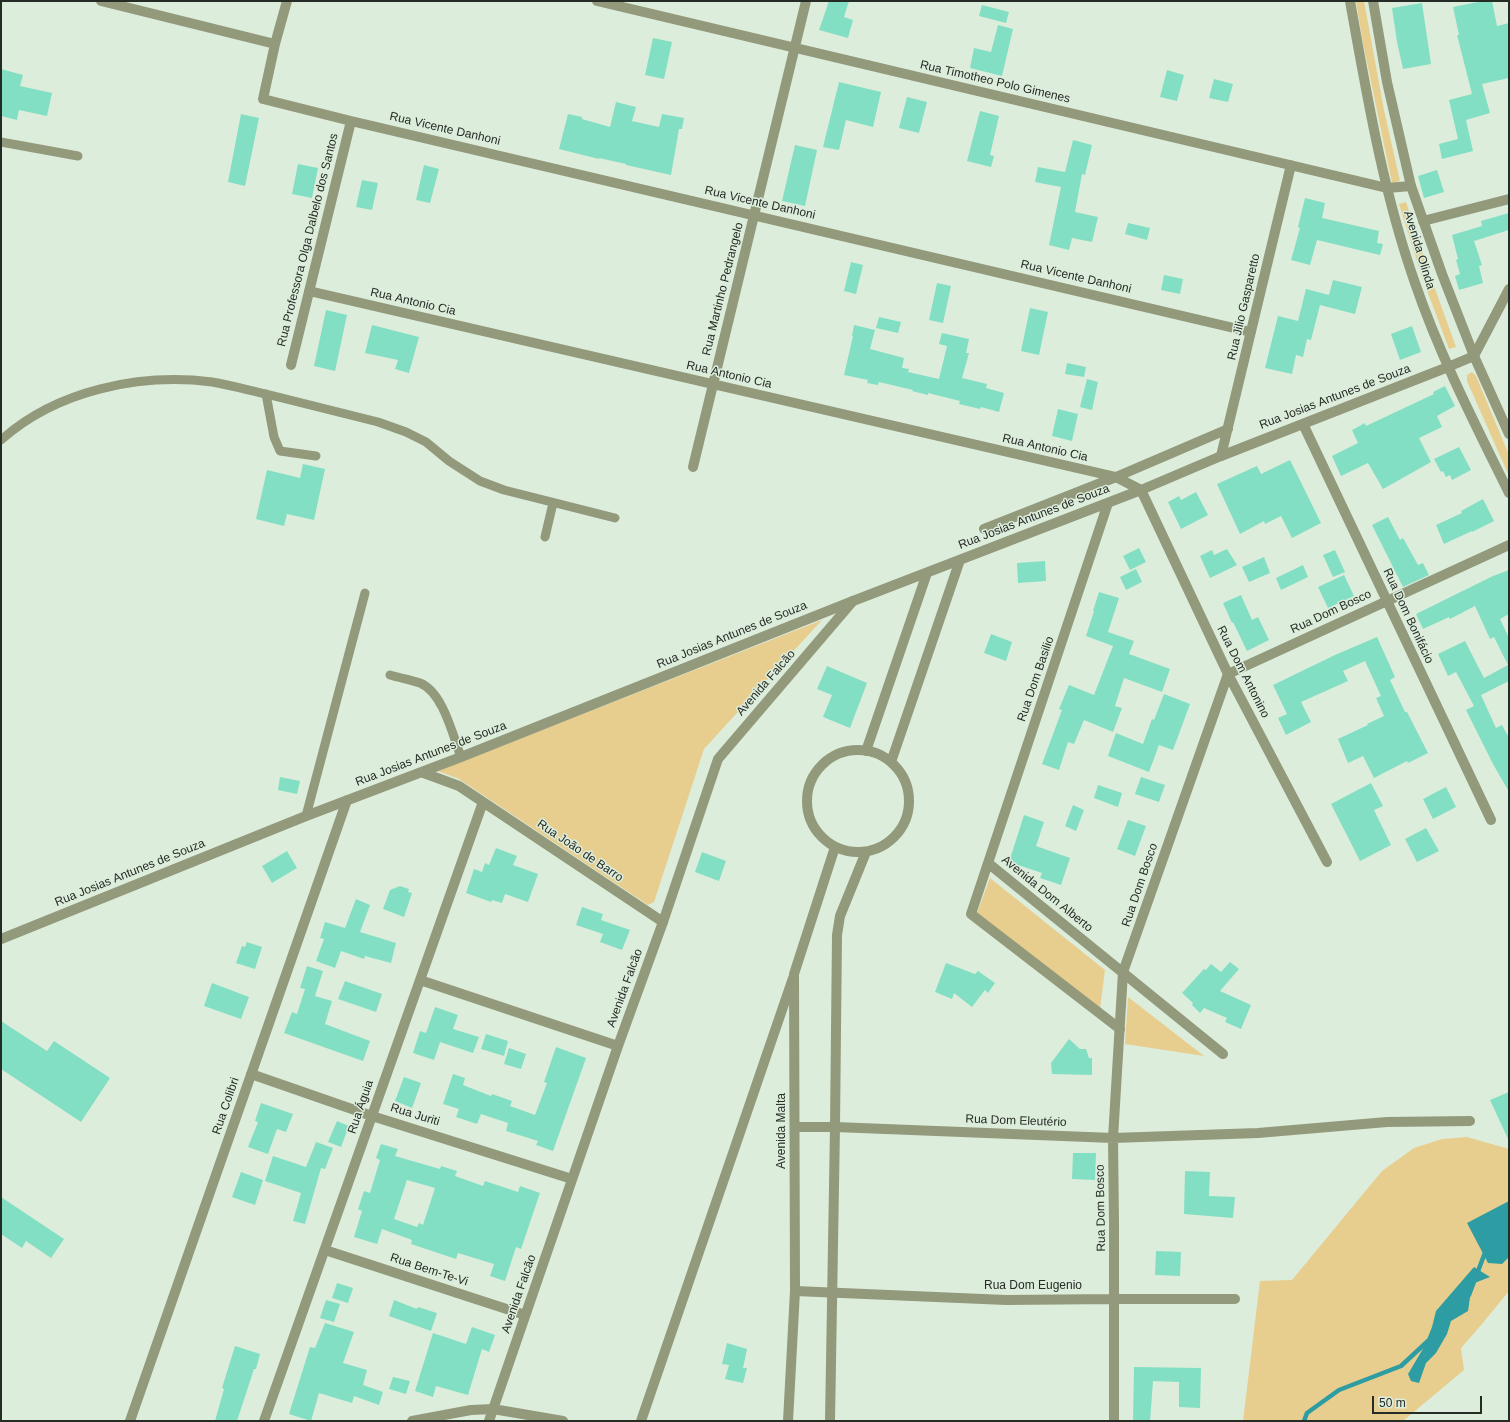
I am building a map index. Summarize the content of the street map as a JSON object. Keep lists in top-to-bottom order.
{
  "streets": {
    "street": [
      "Rua Timotheo Polo Gimenes",
      "Rua Vicente Danhoni",
      "Rua Professora Olga Dalbelo dos Santos",
      "Avenida Olinda",
      "Rua Martinho Pedrangelo",
      "Rua Antonio Cia",
      "Rua Jilio Gasparetto",
      "Rua Josias Antunes de Souza",
      "Rua Dom Bosco",
      "Rua Dom Bonifácio",
      "Rua Dom Antonino",
      "Rua Dom Basilio",
      "Avenida Falcão",
      "Rua João de Barro",
      "Avenida Dom Alberto",
      "Rua Colibri",
      "Rua Águia",
      "Rua Juriti",
      "Rua Dom Eleutério",
      "Avenida Malta",
      "Rua Bem-Te-Vi",
      "Rua Dom Eugenio"
    ]
  },
  "crossings": [
    ["Rua Timotheo Polo Gimenes", "Avenida Olinda"],
    ["Rua Timotheo Polo Gimenes", "Rua Martinho Pedrangelo"],
    ["Rua Timotheo Polo Gimenes", "Rua Jilio Gasparetto"],
    ["Rua Vicente Danhoni", "Rua Professora Olga Dalbelo dos Santos"],
    ["Rua Vicente Danhoni", "Rua Martinho Pedrangelo"],
    ["Rua Vicente Danhoni", "Rua Jilio Gasparetto"],
    ["Rua Professora Olga Dalbelo dos Santos", "Rua Antonio Cia"],
    ["Avenida Olinda", "Rua Josias Antunes de Souza"],
    ["Rua Martinho Pedrangelo", "Rua Antonio Cia"],
    ["Rua Antonio Cia", "Rua Josias Antunes de Souza"],
    ["Rua Antonio Cia", "Rua Dom Antonino"],
    ["Rua Jilio Gasparetto", "Rua Josias Antunes de Souza"],
    ["Rua Josias Antunes de Souza", "Rua Dom Bonifácio"],
    ["Rua Josias Antunes de Souza", "Rua Dom Antonino"],
    ["Rua Josias Antunes de Souza", "Rua Dom Basilio"],
    ["Rua Josias Antunes de Souza", "Avenida Falcão"],
    ["Rua Josias Antunes de Souza", "Rua João de Barro"],
    ["Rua Josias Antunes de Souza", "Rua Colibri"],
    ["Rua Dom Bosco", "Rua Dom Bonifácio"],
    ["Rua Dom Bosco", "Rua Dom Antonino"],
    ["Rua Dom Bosco", "Avenida Dom Alberto"],
    ["Rua Dom Bosco", "Rua Dom Eleutério"],
    ["Rua Dom Bosco", "Rua Dom Eugenio"],
    ["Rua Dom Basilio", "Avenida Dom Alberto"],
    ["Avenida Falcão", "Rua João de Barro"],
    ["Avenida Falcão", "Rua Juriti"],
    ["Avenida Falcão", "Rua Bem-Te-Vi"],
    ["Rua João de Barro", "Rua Águia"],
    ["Rua Colibri", "Rua Juriti"],
    ["Rua Águia", "Rua Juriti"],
    ["Rua Águia", "Rua Bem-Te-Vi"],
    ["Rua Dom Eleutério", "Avenida Malta"],
    ["Avenida Malta", "Rua Dom Eugenio"]
  ],
  "scale_bar": "50 m"
}
